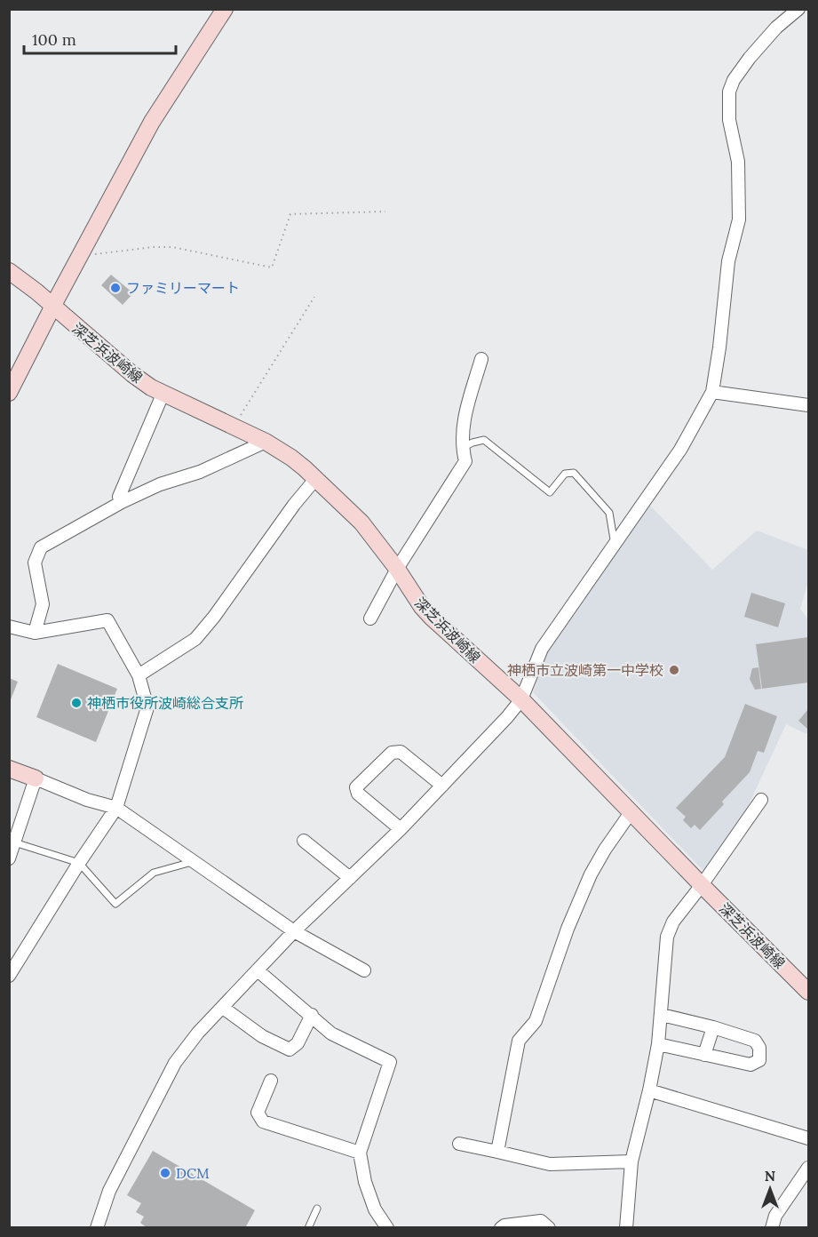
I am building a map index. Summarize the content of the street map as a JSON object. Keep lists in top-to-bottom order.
{
  "streets": {
    "main road": ["深芝浜波崎線"]
  },
  "places": [
    "ファミリーマート",
    "神栖市立波崎第一中学校",
    "神栖市役所波崎総合支所",
    "DCM"
  ],
  "scale_bar": "100 m",
  "north": "top"
}
